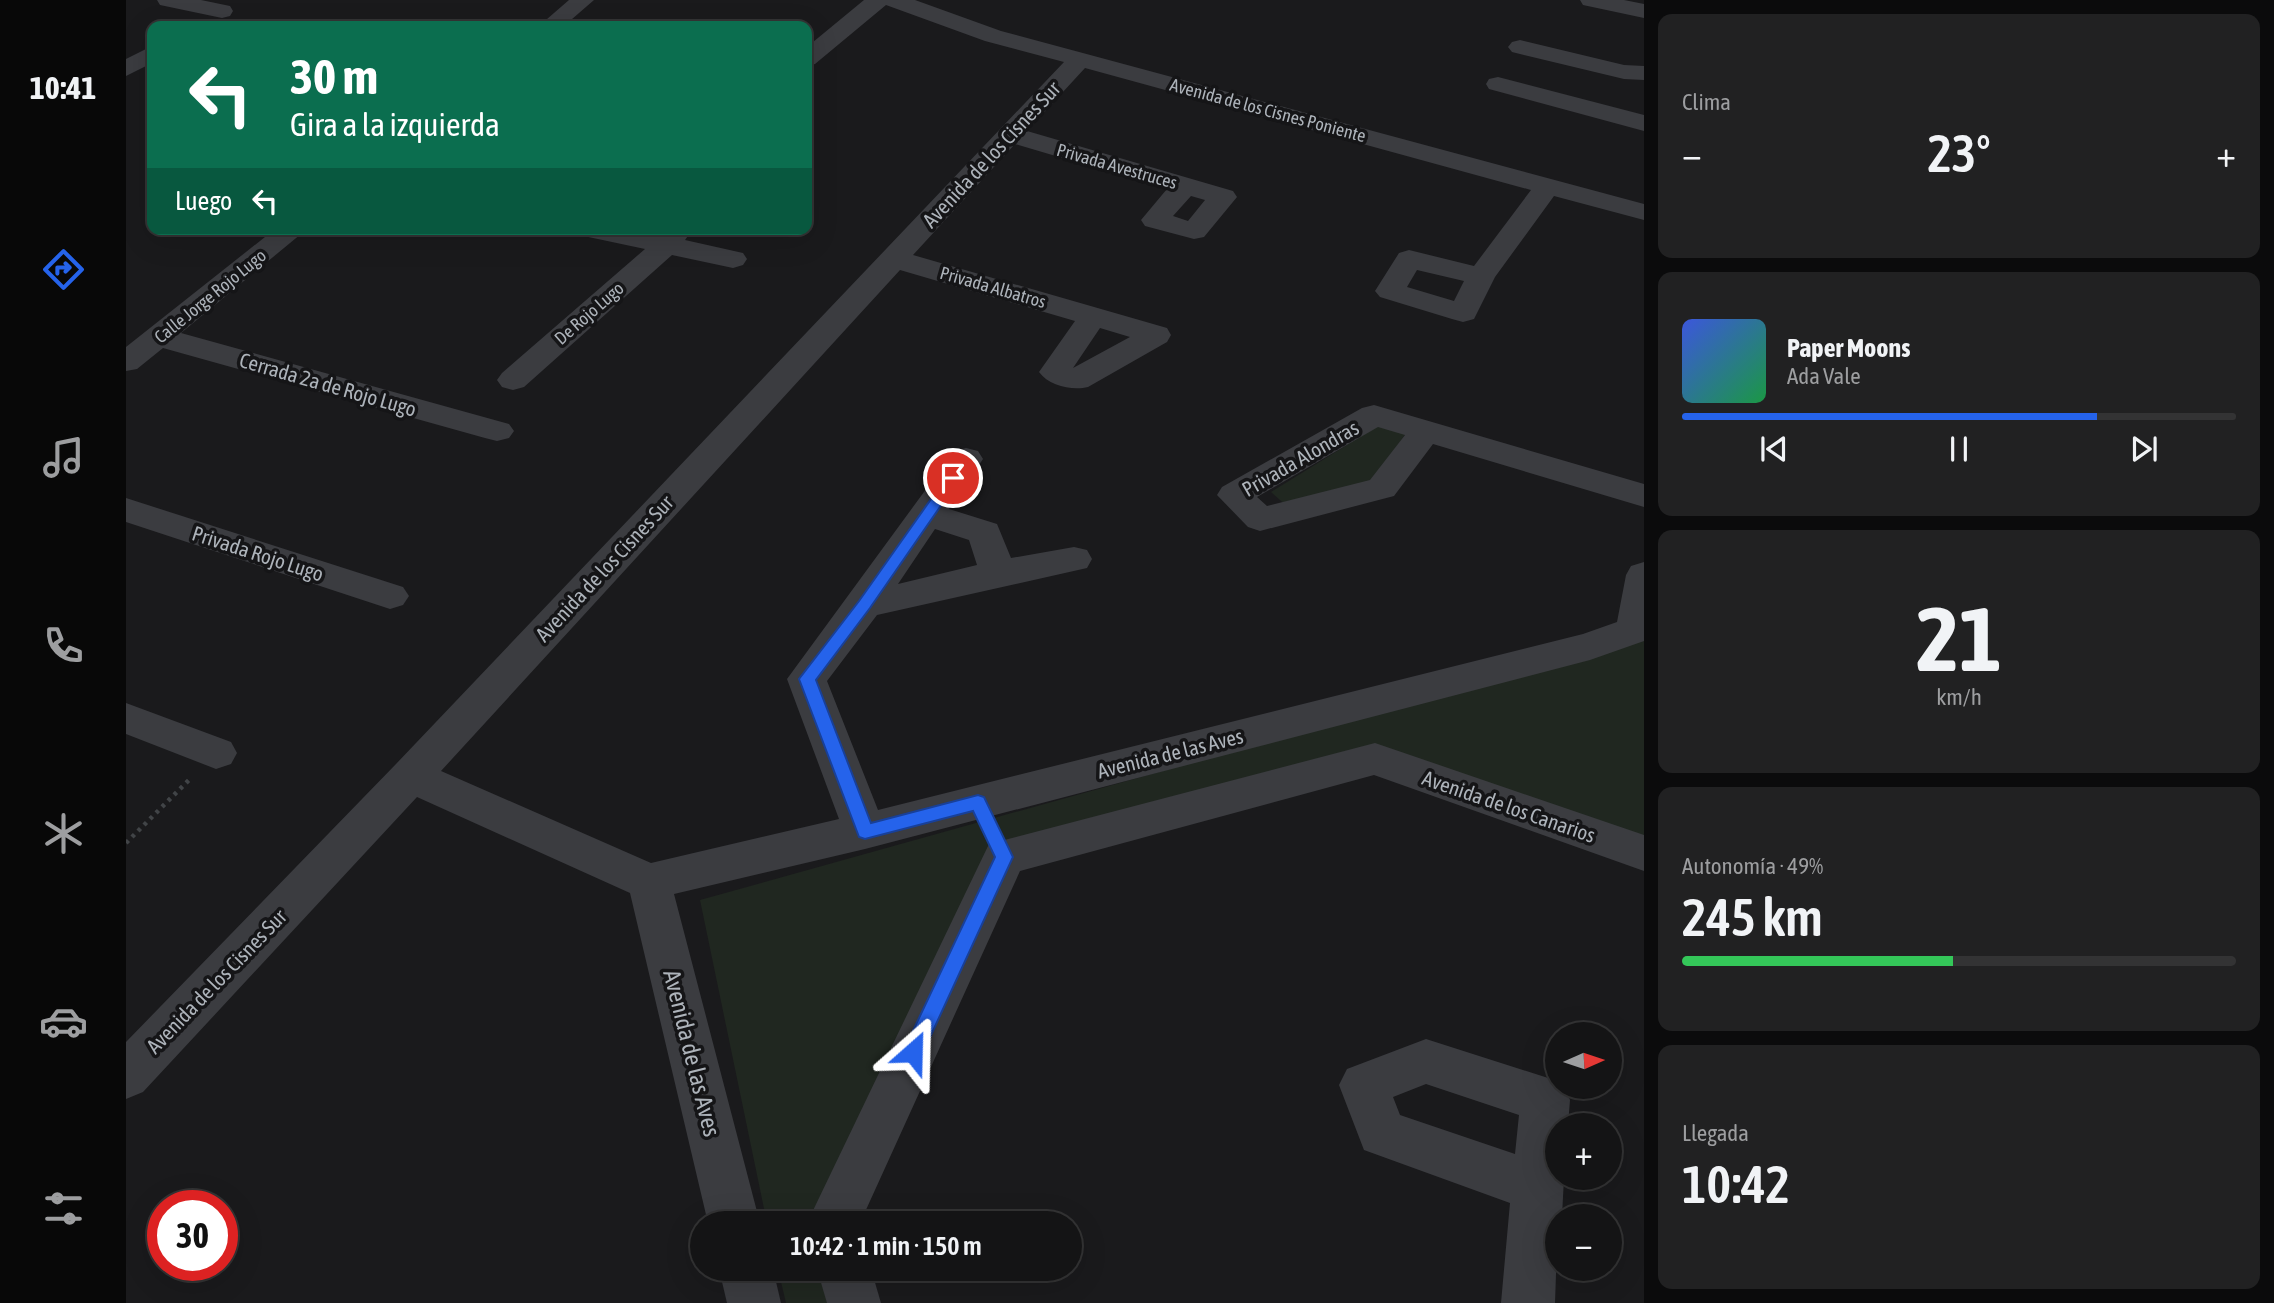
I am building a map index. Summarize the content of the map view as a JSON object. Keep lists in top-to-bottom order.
{
  "streets": {
    "street": [
      "Avenida de los Cisnes Poniente",
      "Avenida de los Cisnes Sur",
      "Privada Avestruces",
      "Privada Albatros",
      "Calle Jorge Rojo Lugo",
      "De Rojo Lugo",
      "Cerrada 2a de Rojo Lugo",
      "Privada Alondras",
      "Privada Rojo Lugo",
      "Avenida de las Aves",
      "Avenida de los Canarios"
    ]
  },
  "crossings": [
    ["Avenida de los Cisnes Poniente", "Avenida de los Cisnes Sur"],
    ["Avenida de los Cisnes Sur", "Privada Avestruces"],
    ["Avenida de los Cisnes Sur", "Privada Albatros"],
    ["Calle Jorge Rojo Lugo", "Cerrada 2a de Rojo Lugo"]
  ],
  "north": "right",
  "page": {
    "tabs": "10:41",
    "tile": [
      "Clima",
      ["21", "km/h"],
      ["Autonomía · 49%", "245 km"],
      ["Llegada", "10:42"]
    ],
    "turn": ["30 m", "Gira a la izquierda"],
    "heat": ["−", "23°", "+"],
    "then": "Luego",
    "song": ["Paper Moons", "Ada Vale"],
    "map_buttons": ["+", "−"],
    "limit": "30",
    "trip": "10:42 · 1 min · 150 m"
  }
}
